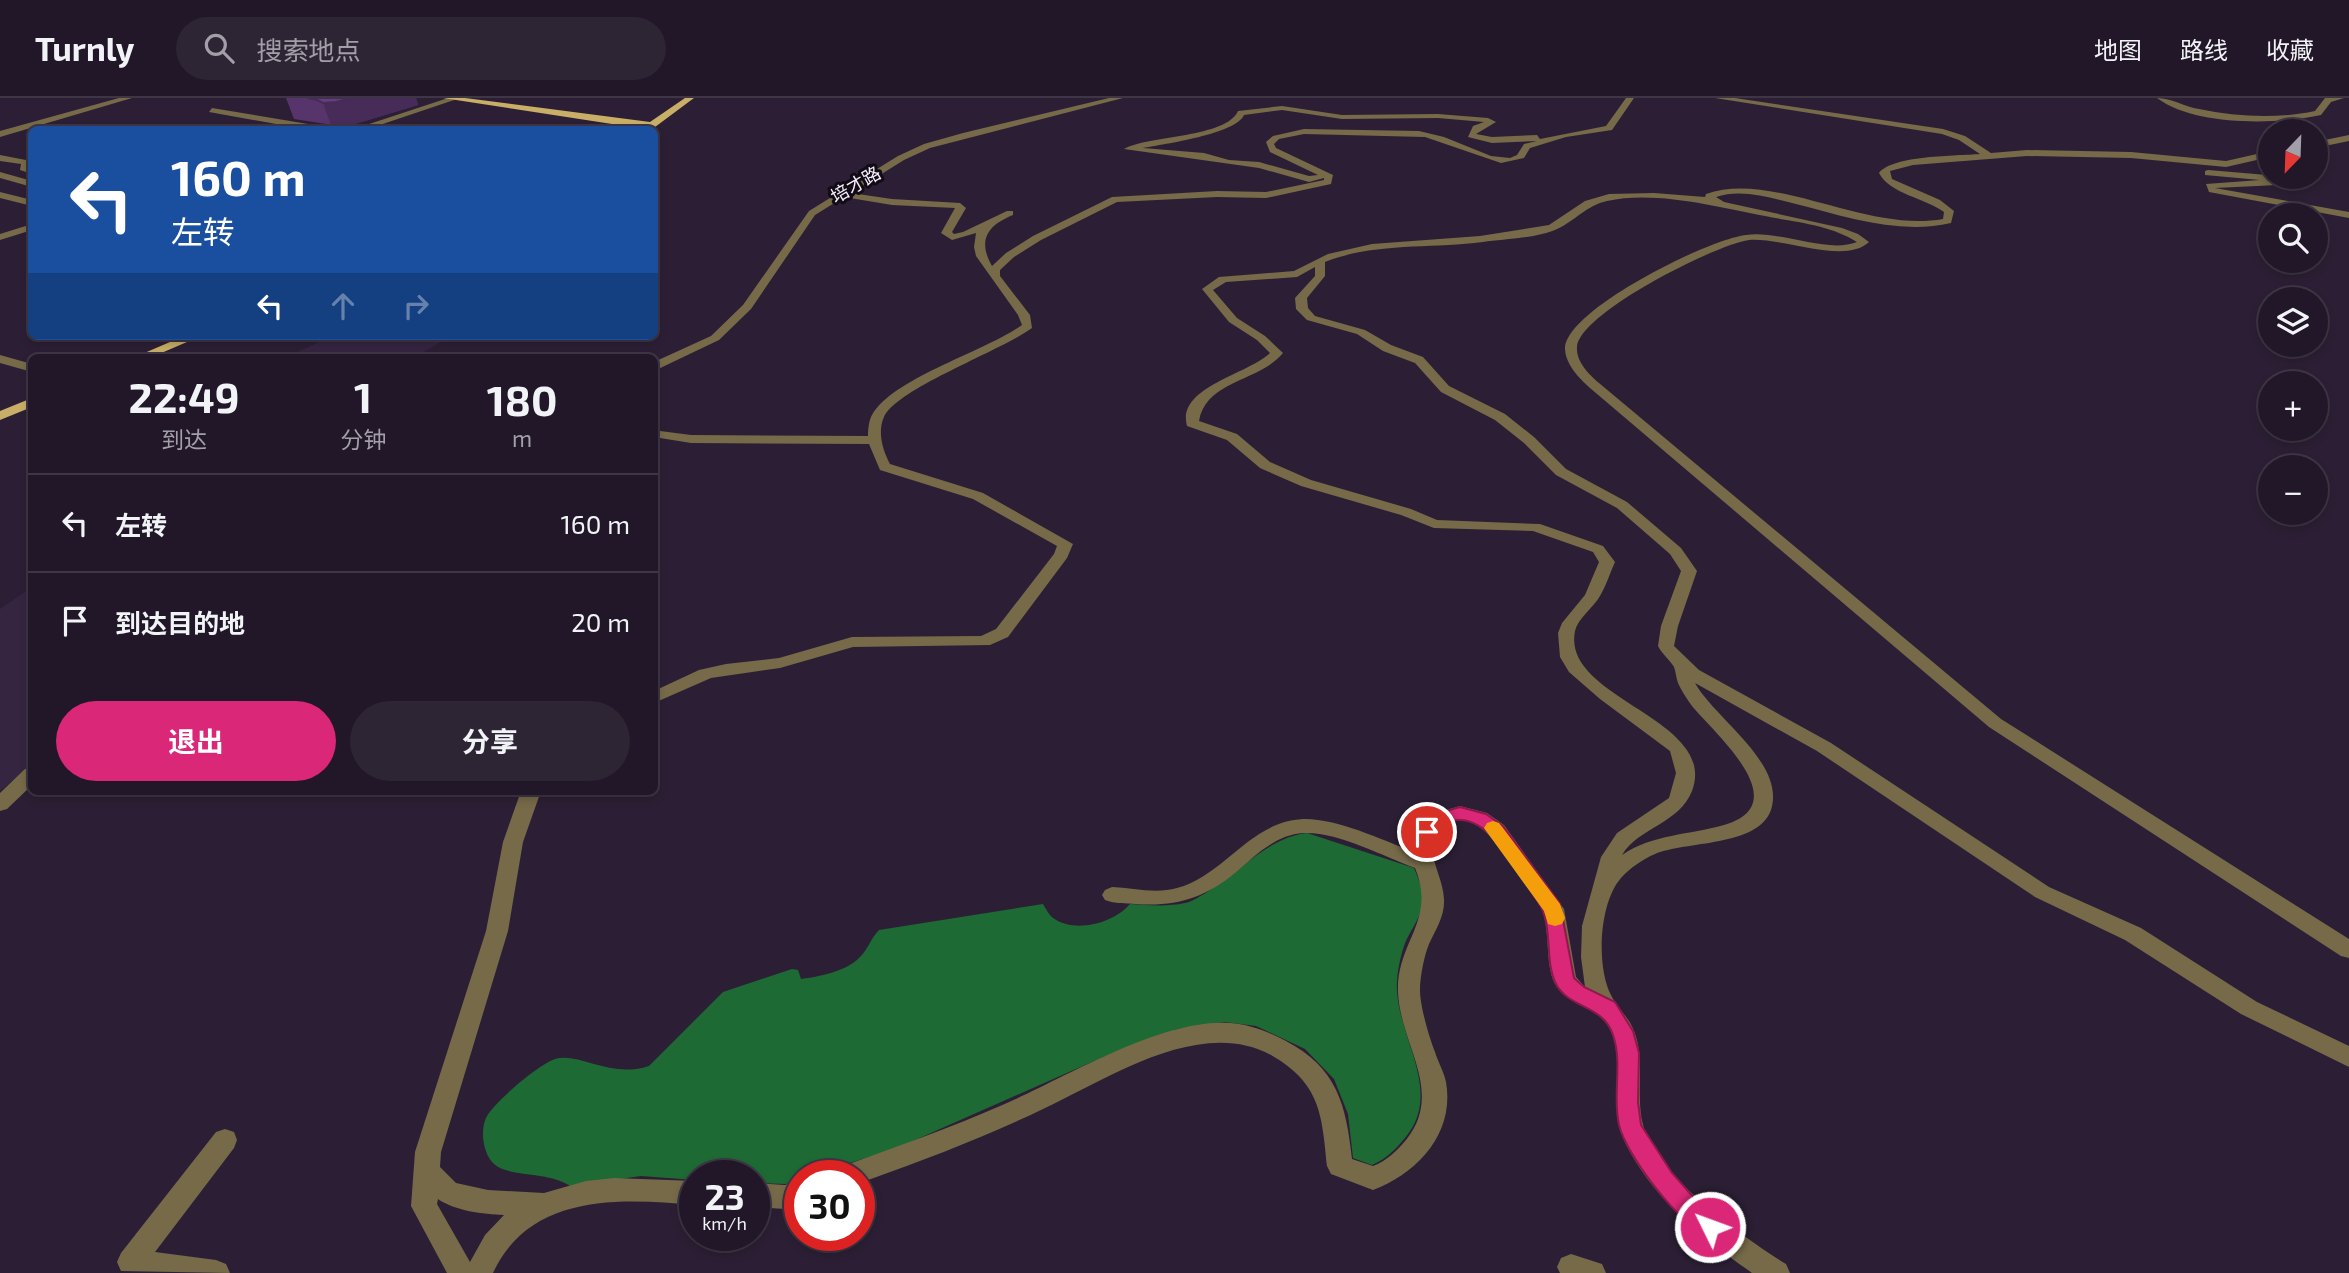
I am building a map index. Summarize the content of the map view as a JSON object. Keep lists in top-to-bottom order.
{
  "streets": {
    "street": ["培才路"]
  },
  "north": "bottom left",
  "page": {
    "header": "Turnly",
    "search": "搜索地点",
    "nav": ["地图", "路线", "收藏"],
    "map_buttons": ["+", "−"],
    "turn": ["160 m", "左转"],
    "eta": [
      "22:49",
      "到达",
      "1",
      "分钟",
      "180",
      "m"
    ],
    "list": [
      {
        "name": "左转",
        "value": "160 m"
      },
      {
        "name": "到达目的地",
        "value": "20 m"
      }
    ],
    "buttons": ["退出", "分享"],
    "speed": "23 km/h",
    "limit": "30"
  }
}
